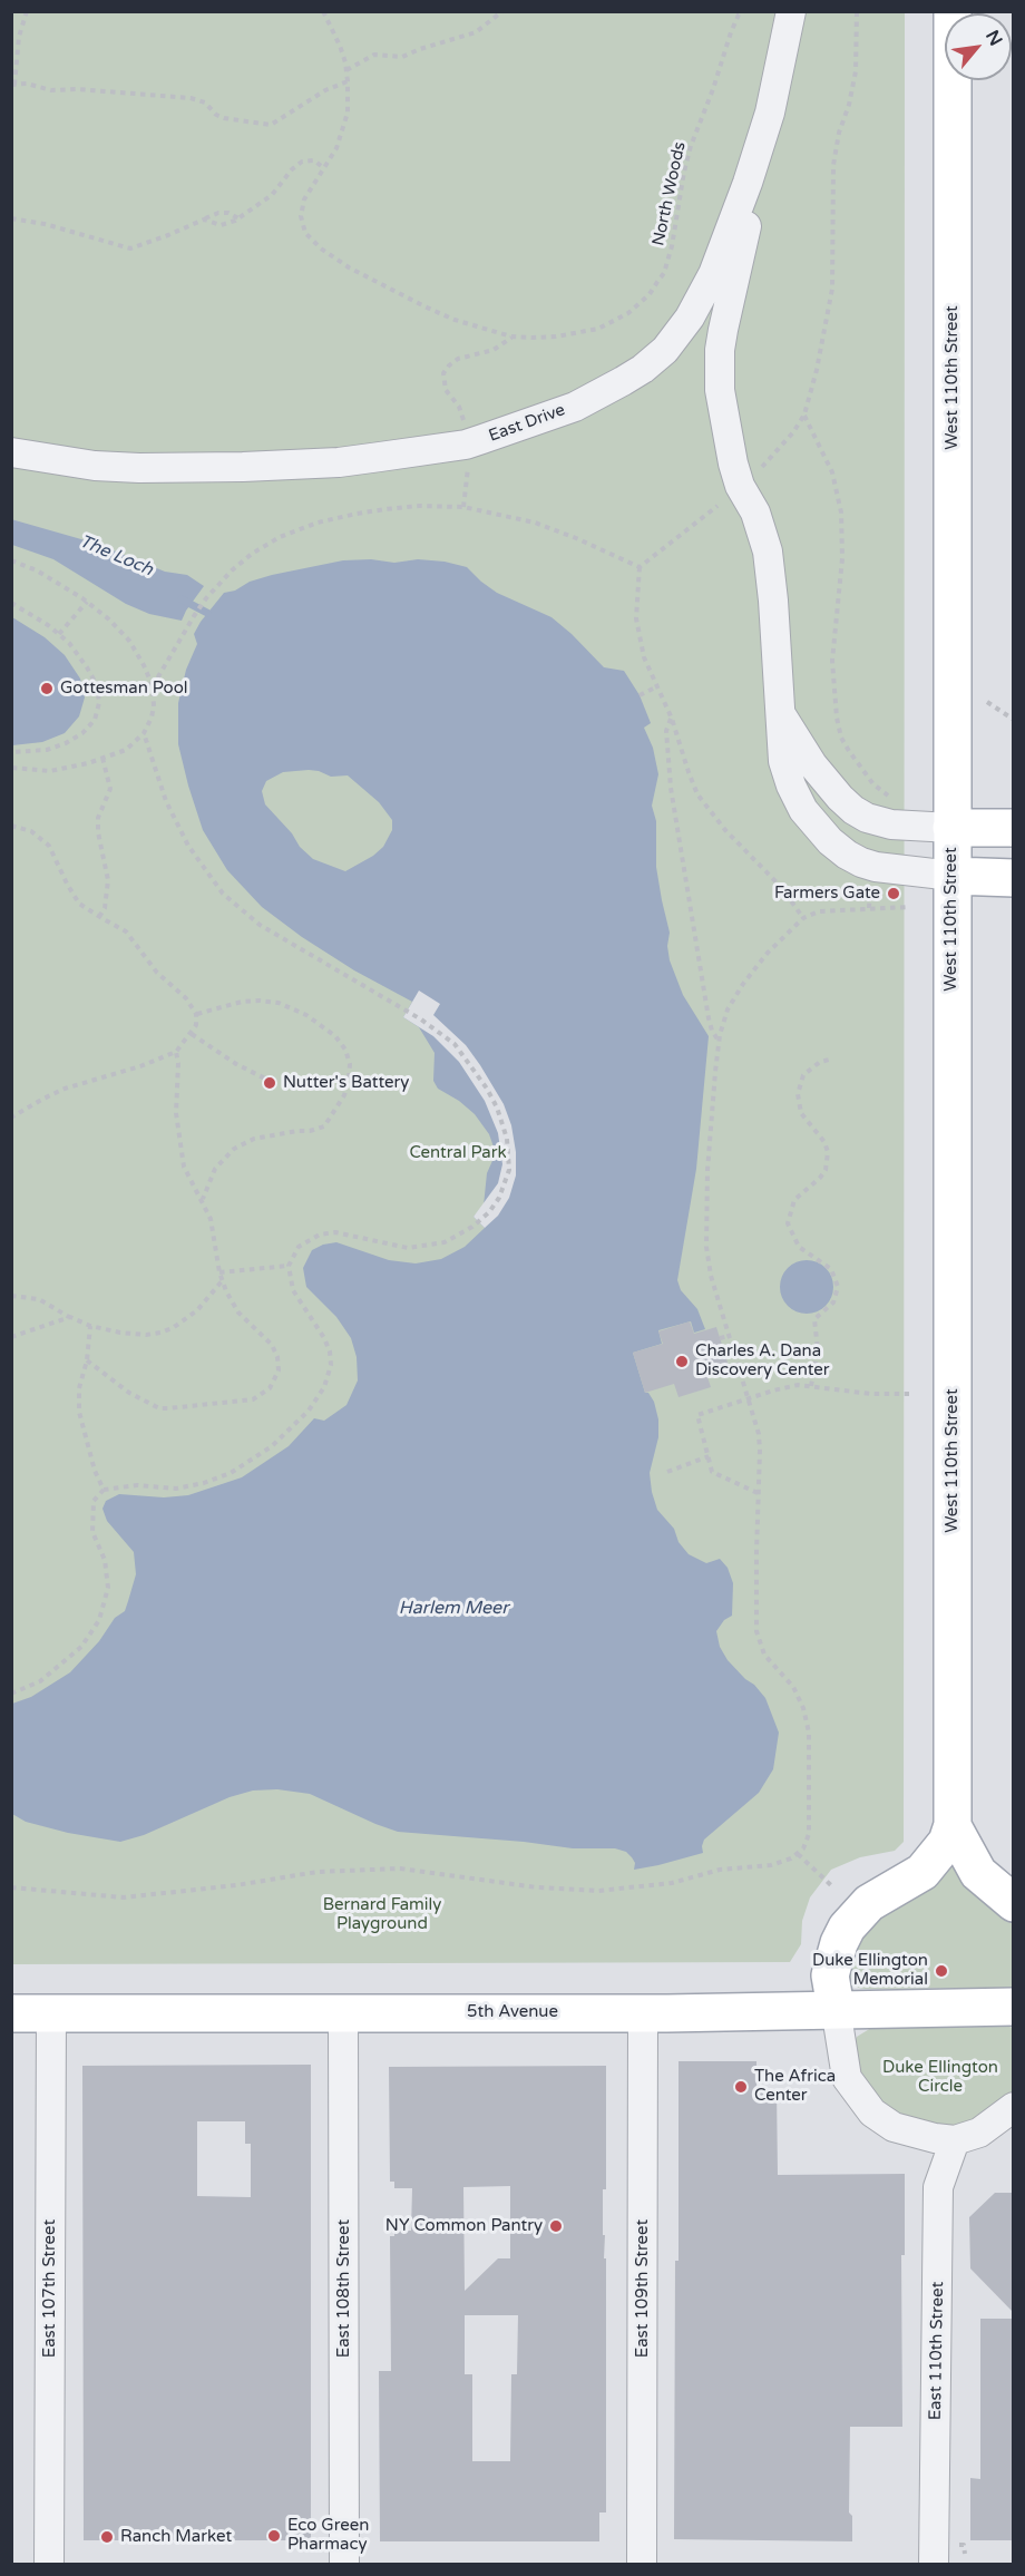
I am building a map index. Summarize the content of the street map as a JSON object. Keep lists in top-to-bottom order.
{
  "streets": {
    "main road": ["West 110th Street", "5th Avenue"],
    "street": [
      "East Drive",
      "East 107th Street",
      "East 108th Street",
      "East 109th Street",
      "East 110th Street"
    ],
    "path": ["North Woods"]
  },
  "crossings": [
    ["5th Avenue", "East 107th Street"],
    ["5th Avenue", "East 108th Street"],
    ["5th Avenue", "East 109th Street"]
  ],
  "water": ["The Loch", "Harlem Meer"],
  "parks": ["Central Park", "Bernard Family Playground", "Duke Ellington Circle"],
  "places": [
    "Gottesman Pool",
    "Farmers Gate",
    "Nutter's Battery",
    "Charles A. Dana Discovery Center",
    "Duke Ellington Memorial",
    "The Africa Center",
    "NY Common Pantry",
    "Eco Green Pharmacy",
    "Ranch Market"
  ],
  "north": "top right"
}
